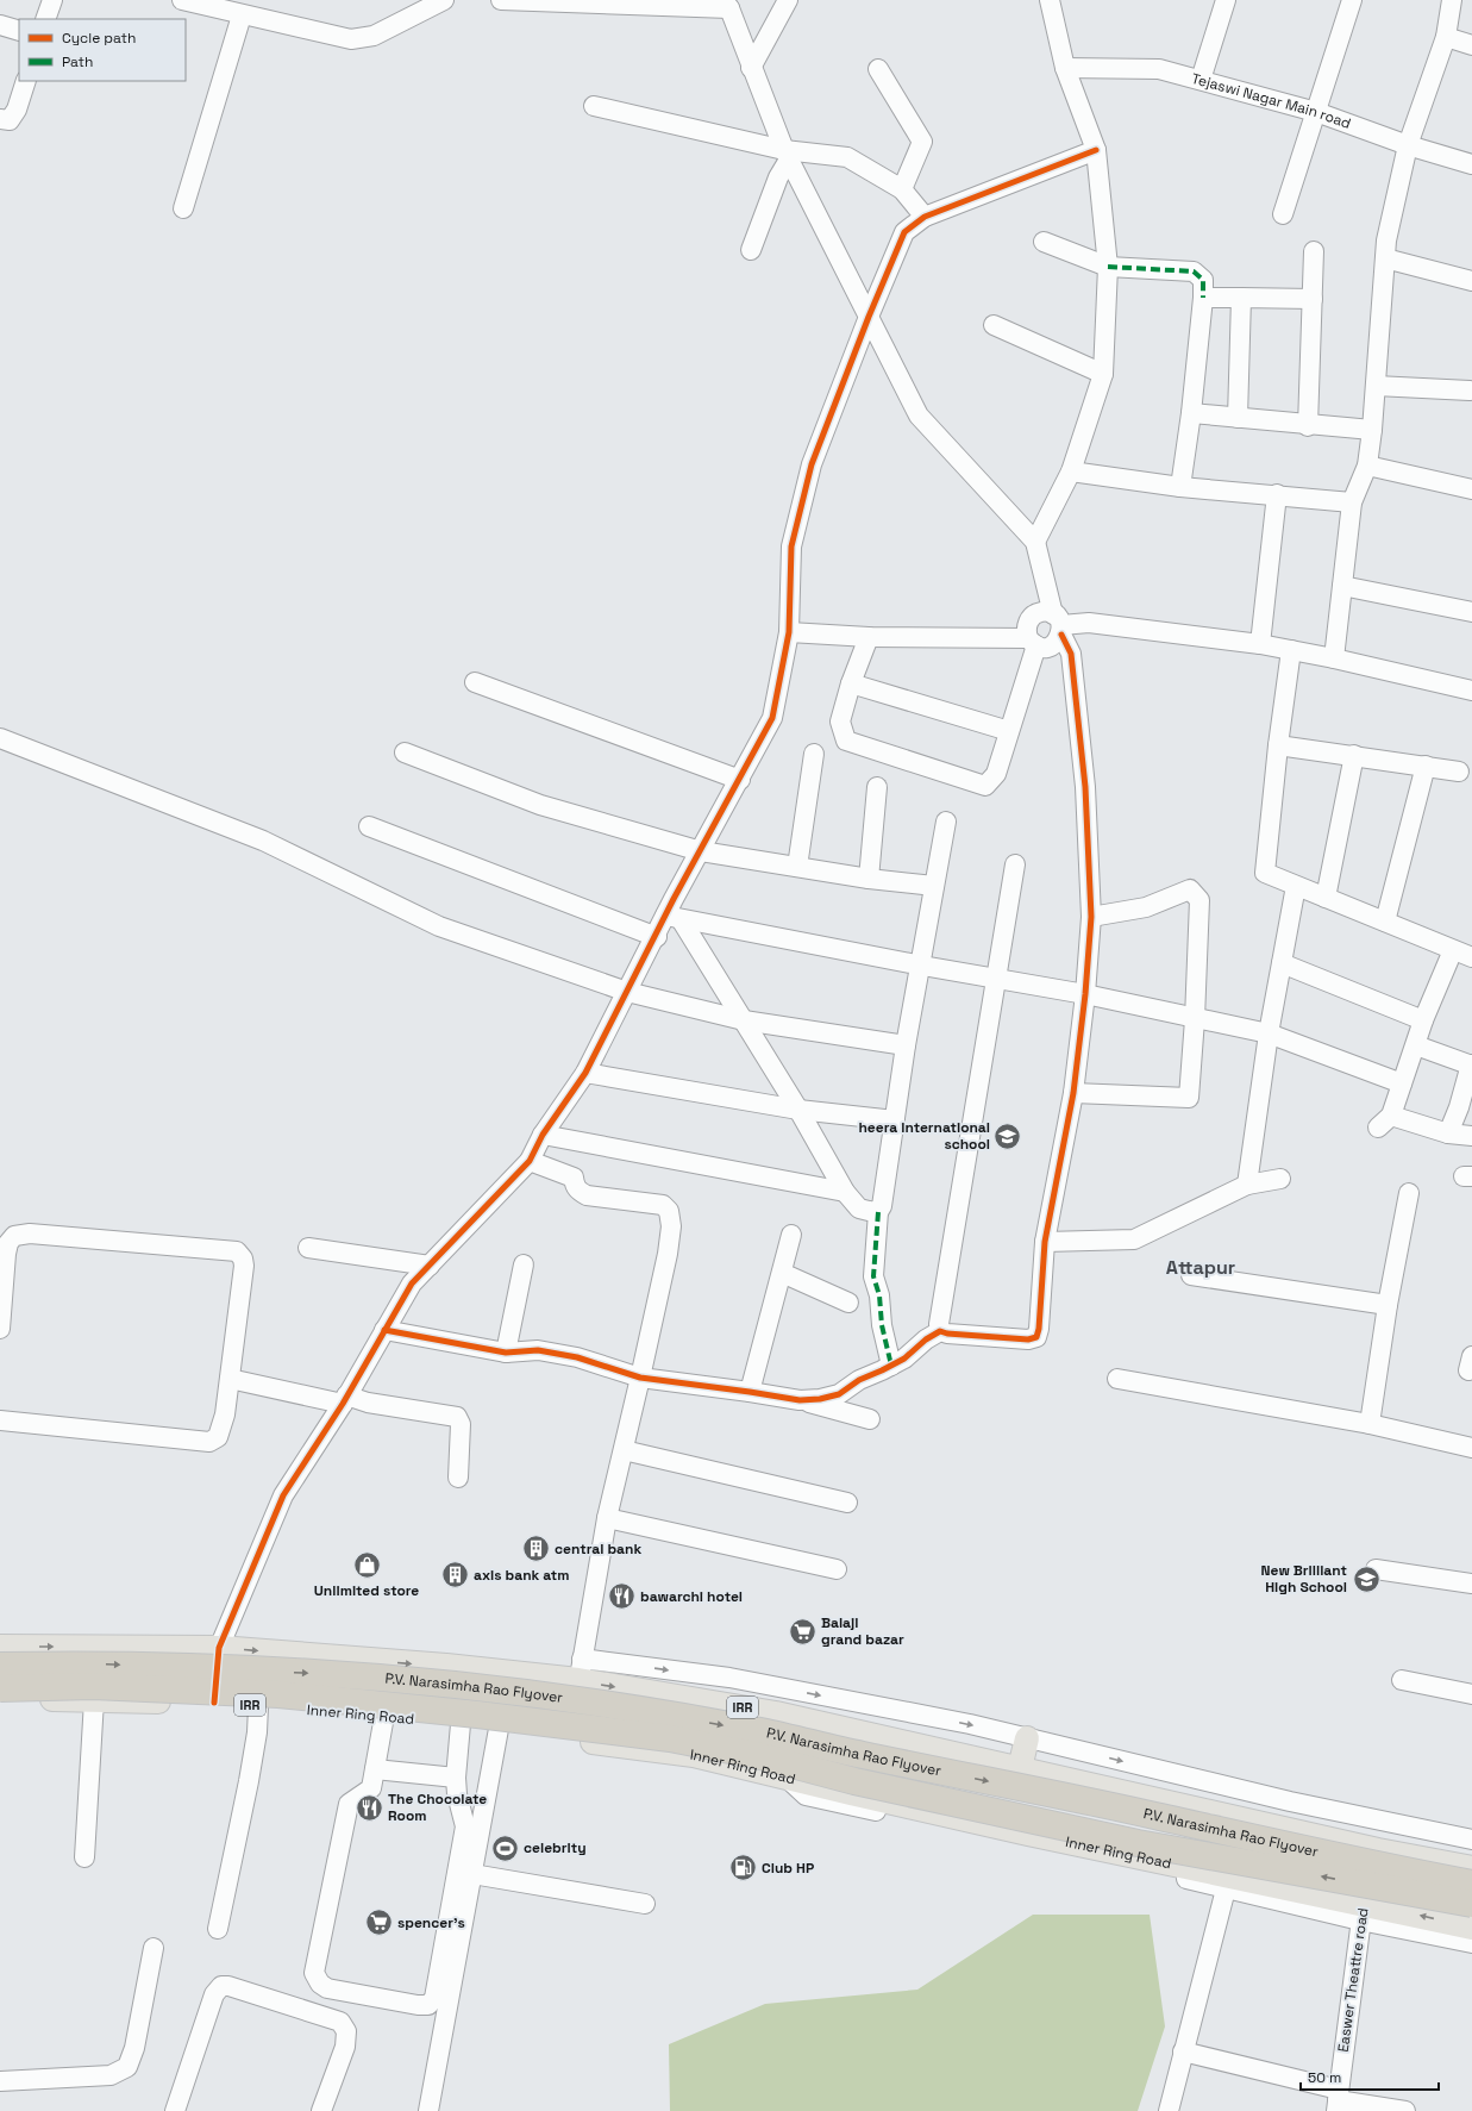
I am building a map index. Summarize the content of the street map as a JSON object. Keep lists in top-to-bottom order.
{
  "streets": {
    "highway": ["P.V. Narasimha Rao Flyover"],
    "main road": ["IRR", "Inner Ring Road"],
    "street": ["Tejaswi Nagar Main road", "Easwer Theattre road"]
  },
  "crossings": [
    ["IRR", "Easwer Theattre road"],
    ["Inner Ring Road", "Easwer Theattre road"]
  ],
  "districts": ["Attapur"],
  "places": {
    "school or university": ["heera international school", "New Brilliant High School"],
    "building": ["central bank", "axis bank atm"],
    "shop": ["Unlimited store"],
    "restaurant": ["bawarchi hotel", "The Chocolate Room"],
    "supermarket": ["Balaji grand bazar", "spencer's"],
    "sports": ["celebrity"],
    "fuel station": ["Club HP"]
  },
  "legend": ["Cycle path", "Path"],
  "scale_bar": "50 m"
}
